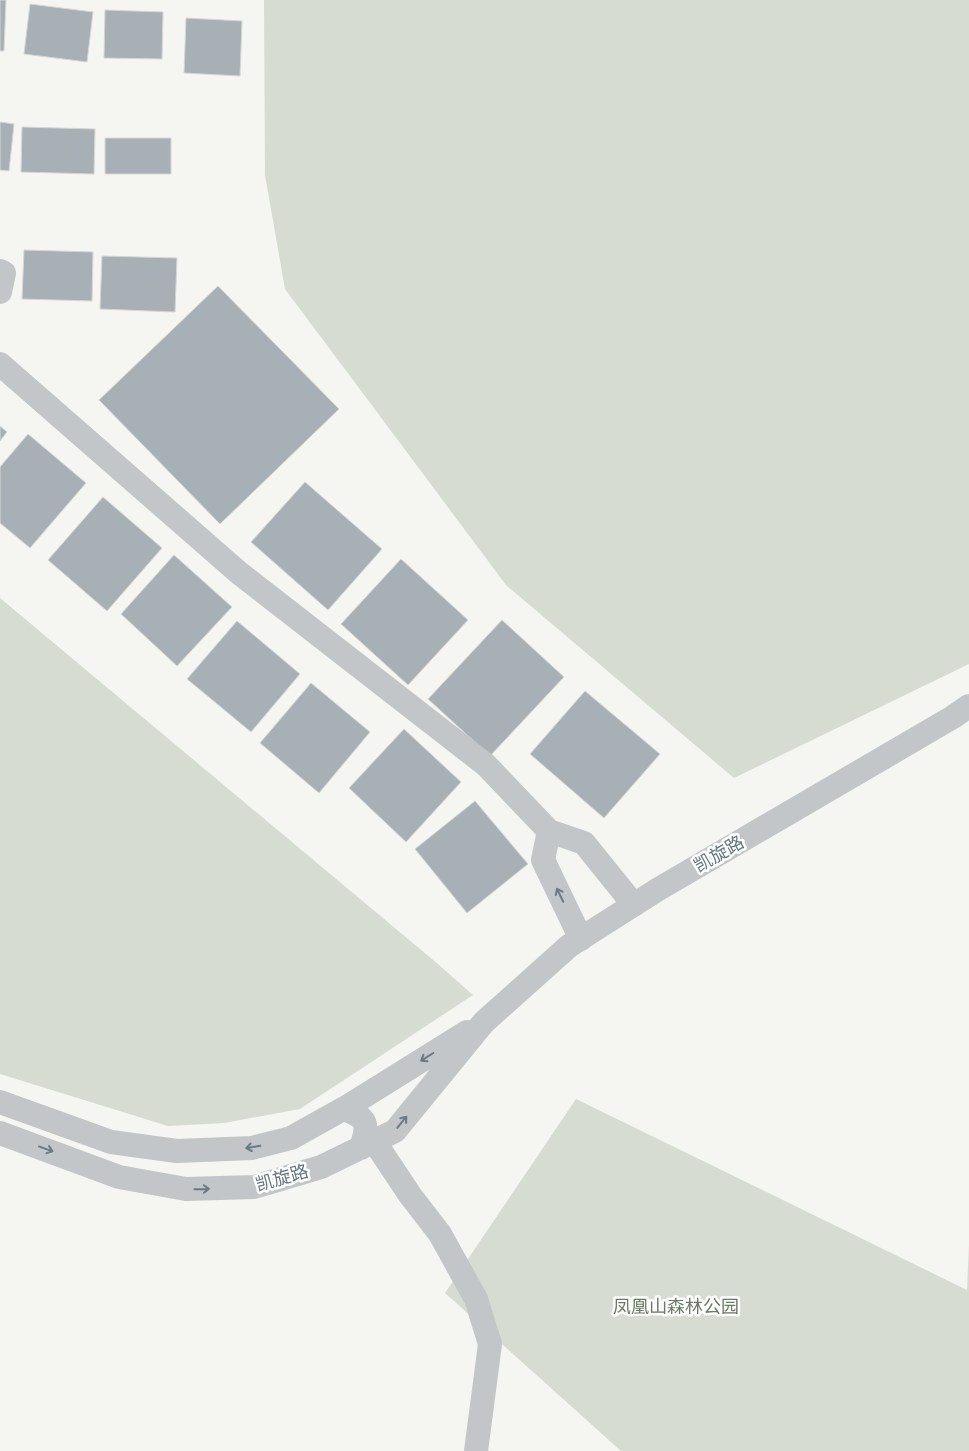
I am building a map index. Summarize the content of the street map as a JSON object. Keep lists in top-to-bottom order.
{
  "streets": {
    "street": ["凯旋路"]
  },
  "parks": ["凤凰山森林公园"]
}
